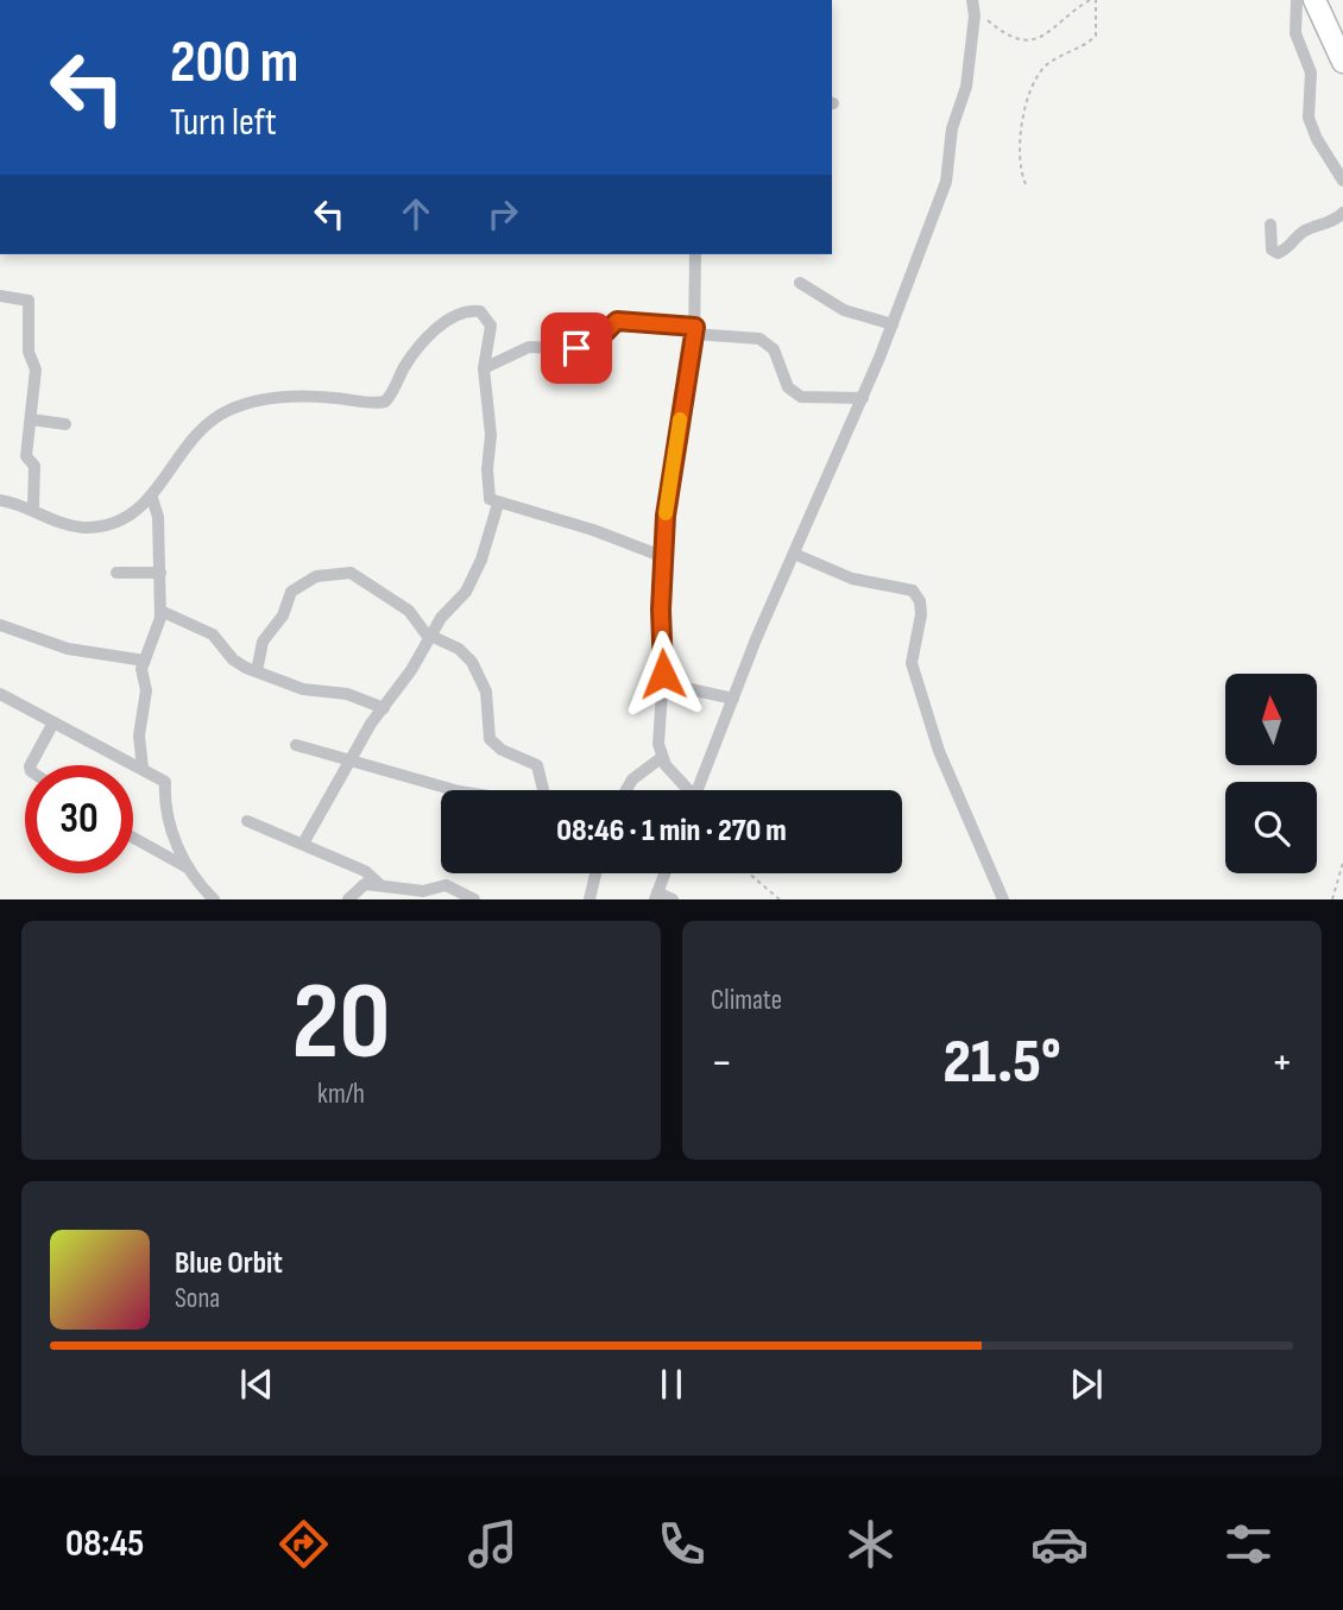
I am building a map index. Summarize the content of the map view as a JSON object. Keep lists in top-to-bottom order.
{
  "north": "top",
  "page": {
    "turn": ["200 m", "Turn left"],
    "limit": "30",
    "trip": "08:46 · 1 min · 270 m",
    "tile": [
      ["20", "km/h"],
      "Climate"
    ],
    "heat": ["−", "21.5°", "+"],
    "song": ["Blue Orbit", "Sona"],
    "tabs": "08:45"
  }
}
